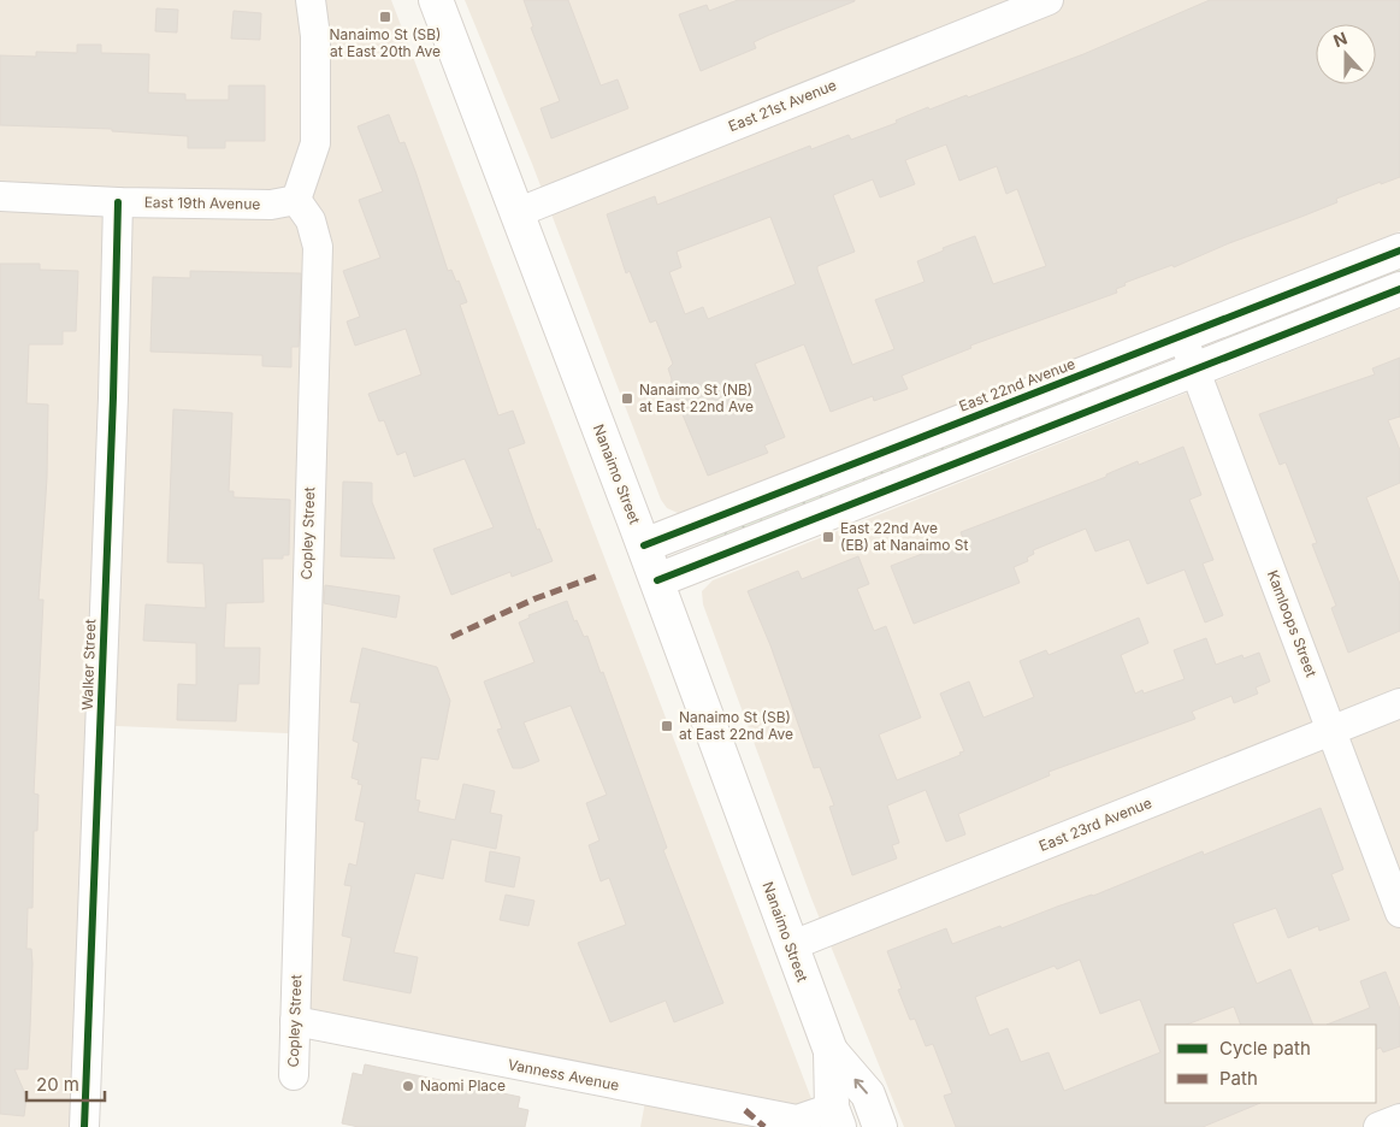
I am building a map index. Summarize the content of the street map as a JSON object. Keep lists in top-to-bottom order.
{
  "streets": {
    "street": [
      "East 21st Avenue",
      "East 19th Avenue",
      "East 22nd Avenue",
      "Nanaimo Street",
      "Copley Street",
      "Kamloops Street",
      "Walker Street",
      "East 23rd Avenue",
      "Vanness Avenue"
    ]
  },
  "crossings": [
    ["East 21st Avenue", "Nanaimo Street"],
    ["East 19th Avenue", "Copley Street"],
    ["East 19th Avenue", "Walker Street"],
    ["East 22nd Avenue", "Nanaimo Street"],
    ["East 22nd Avenue", "Kamloops Street"],
    ["Nanaimo Street", "East 23rd Avenue"],
    ["Nanaimo Street", "Vanness Avenue"],
    ["Copley Street", "Vanness Avenue"],
    ["Kamloops Street", "East 23rd Avenue"]
  ],
  "places": {
    "transit": [
      "Nanaimo St (SB) at East 20th Ave",
      "Nanaimo St (NB) at East 22nd Ave",
      "East 22nd Ave (EB) at Nanaimo St",
      "Nanaimo St (SB) at East 22nd Ave"
    ],
    "other": ["Naomi Place"]
  },
  "legend": ["Cycle path", "Path"],
  "scale_bar": "20 m",
  "north": "top"
}
